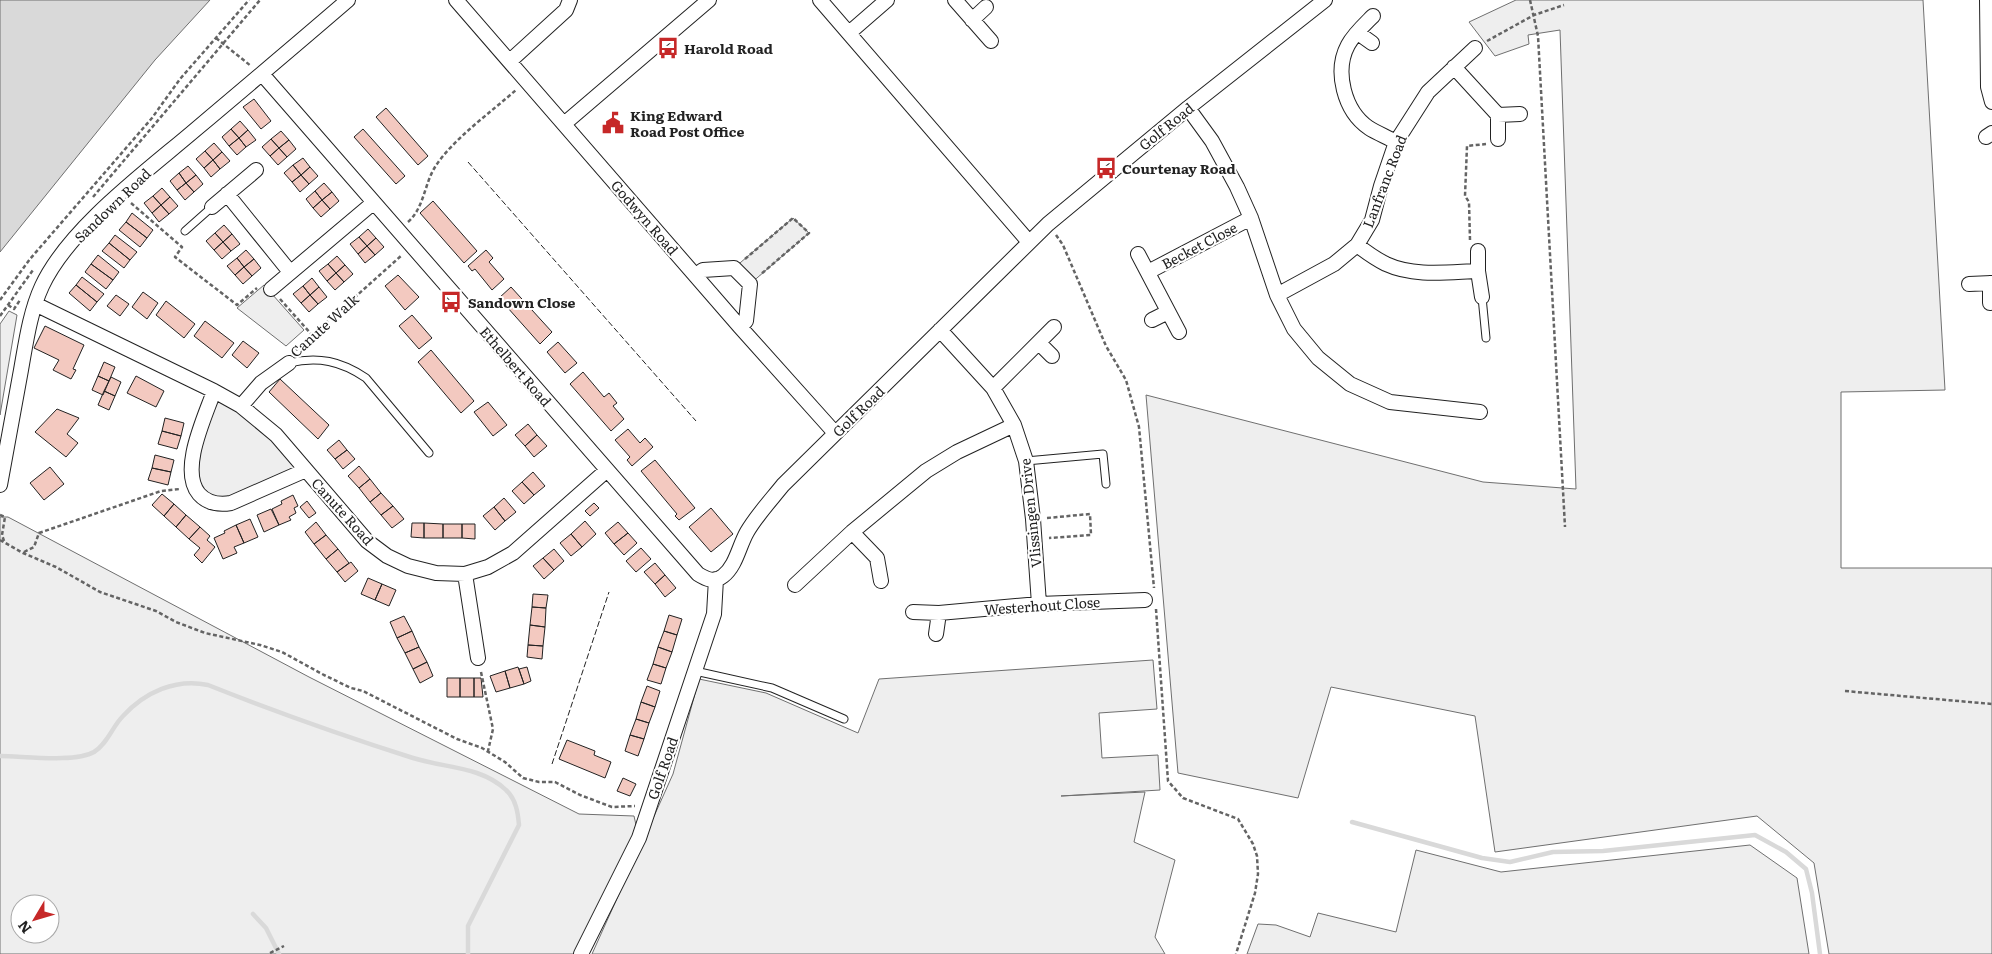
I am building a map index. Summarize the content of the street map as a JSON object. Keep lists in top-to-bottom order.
{
  "streets": {
    "street": [
      "Golf Road",
      "Lanfranc Road",
      "Sandown Road",
      "Godwyn Road",
      "Becket Close",
      "Canute Walk",
      "Ethelbert Road",
      "Canute Road",
      "Vlissingen Drive",
      "Westerhout Close"
    ]
  },
  "crossings": [
    ["Golf Road", "Godwyn Road"],
    ["Golf Road", "Ethelbert Road"],
    ["Golf Road", "Vlissingen Drive"],
    ["Sandown Road", "Ethelbert Road"],
    ["Sandown Road", "Canute Road"],
    ["Canute Walk", "Ethelbert Road"],
    ["Canute Walk", "Canute Road"],
    ["Ethelbert Road", "Canute Road"],
    ["Vlissingen Drive", "Westerhout Close"]
  ],
  "places": {
    "bus stop": ["Harold Road", "Courtenay Road", "Sandown Close"],
    "public building": ["King Edward Road Post Office"]
  },
  "north": "bottom left"
}
